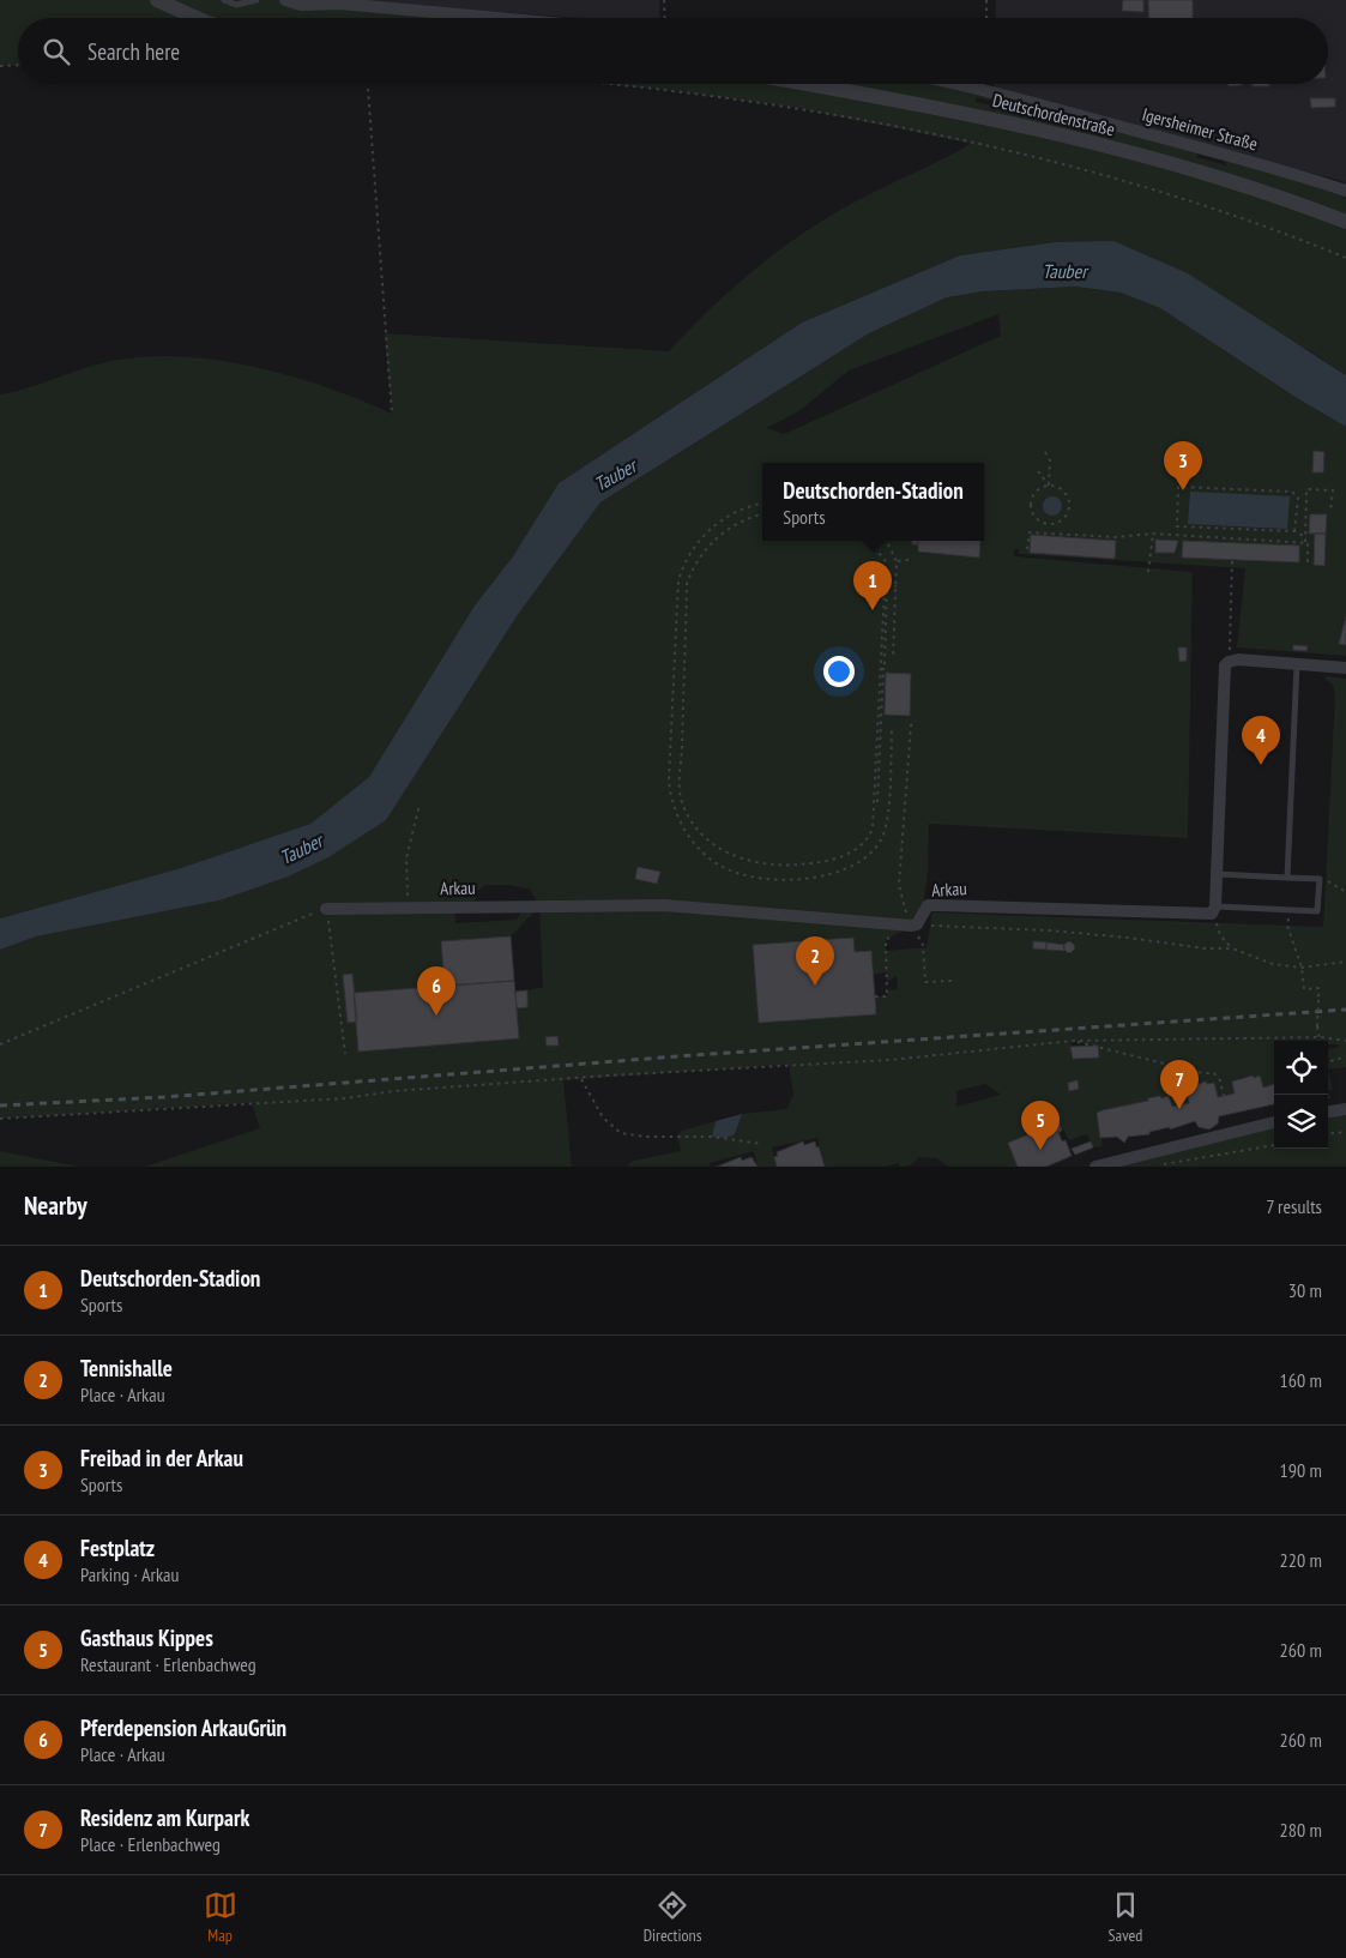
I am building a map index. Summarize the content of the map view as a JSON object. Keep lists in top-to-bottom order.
{
  "streets": {
    "street": ["Deutschordenstraße", "Igersheimer Straße", "Arkau"]
  },
  "water": ["Tauber"],
  "page": {
    "search": "Search here",
    "pins": [
      "3",
      "1",
      "4",
      "2",
      "6",
      "7",
      "5"
    ],
    "popup": ["Deutschorden-Stadion", "Sports"],
    "heading": ["Nearby", "7 results"],
    "list": [
      {
        "mark": "1",
        "name": "Deutschorden-Stadion",
        "note": "Sports",
        "value": "30 m"
      },
      {
        "mark": "2",
        "name": "Tennishalle",
        "note": "Place · Arkau",
        "value": "160 m"
      },
      {
        "mark": "3",
        "name": "Freibad in der Arkau",
        "note": "Sports",
        "value": "190 m"
      },
      {
        "mark": "4",
        "name": "Festplatz",
        "note": "Parking · Arkau",
        "value": "220 m"
      },
      {
        "mark": "5",
        "name": "Gasthaus Kippes",
        "note": "Restaurant · Erlenbachweg",
        "value": "260 m"
      },
      {
        "mark": "6",
        "name": "Pferdepension ArkauGrün",
        "note": "Place · Arkau",
        "value": "260 m"
      },
      {
        "mark": "7",
        "name": "Residenz am Kurpark",
        "note": "Place · Erlenbachweg",
        "value": "280 m"
      }
    ],
    "nav": ["Map", "Directions", "Saved"]
  }
}
